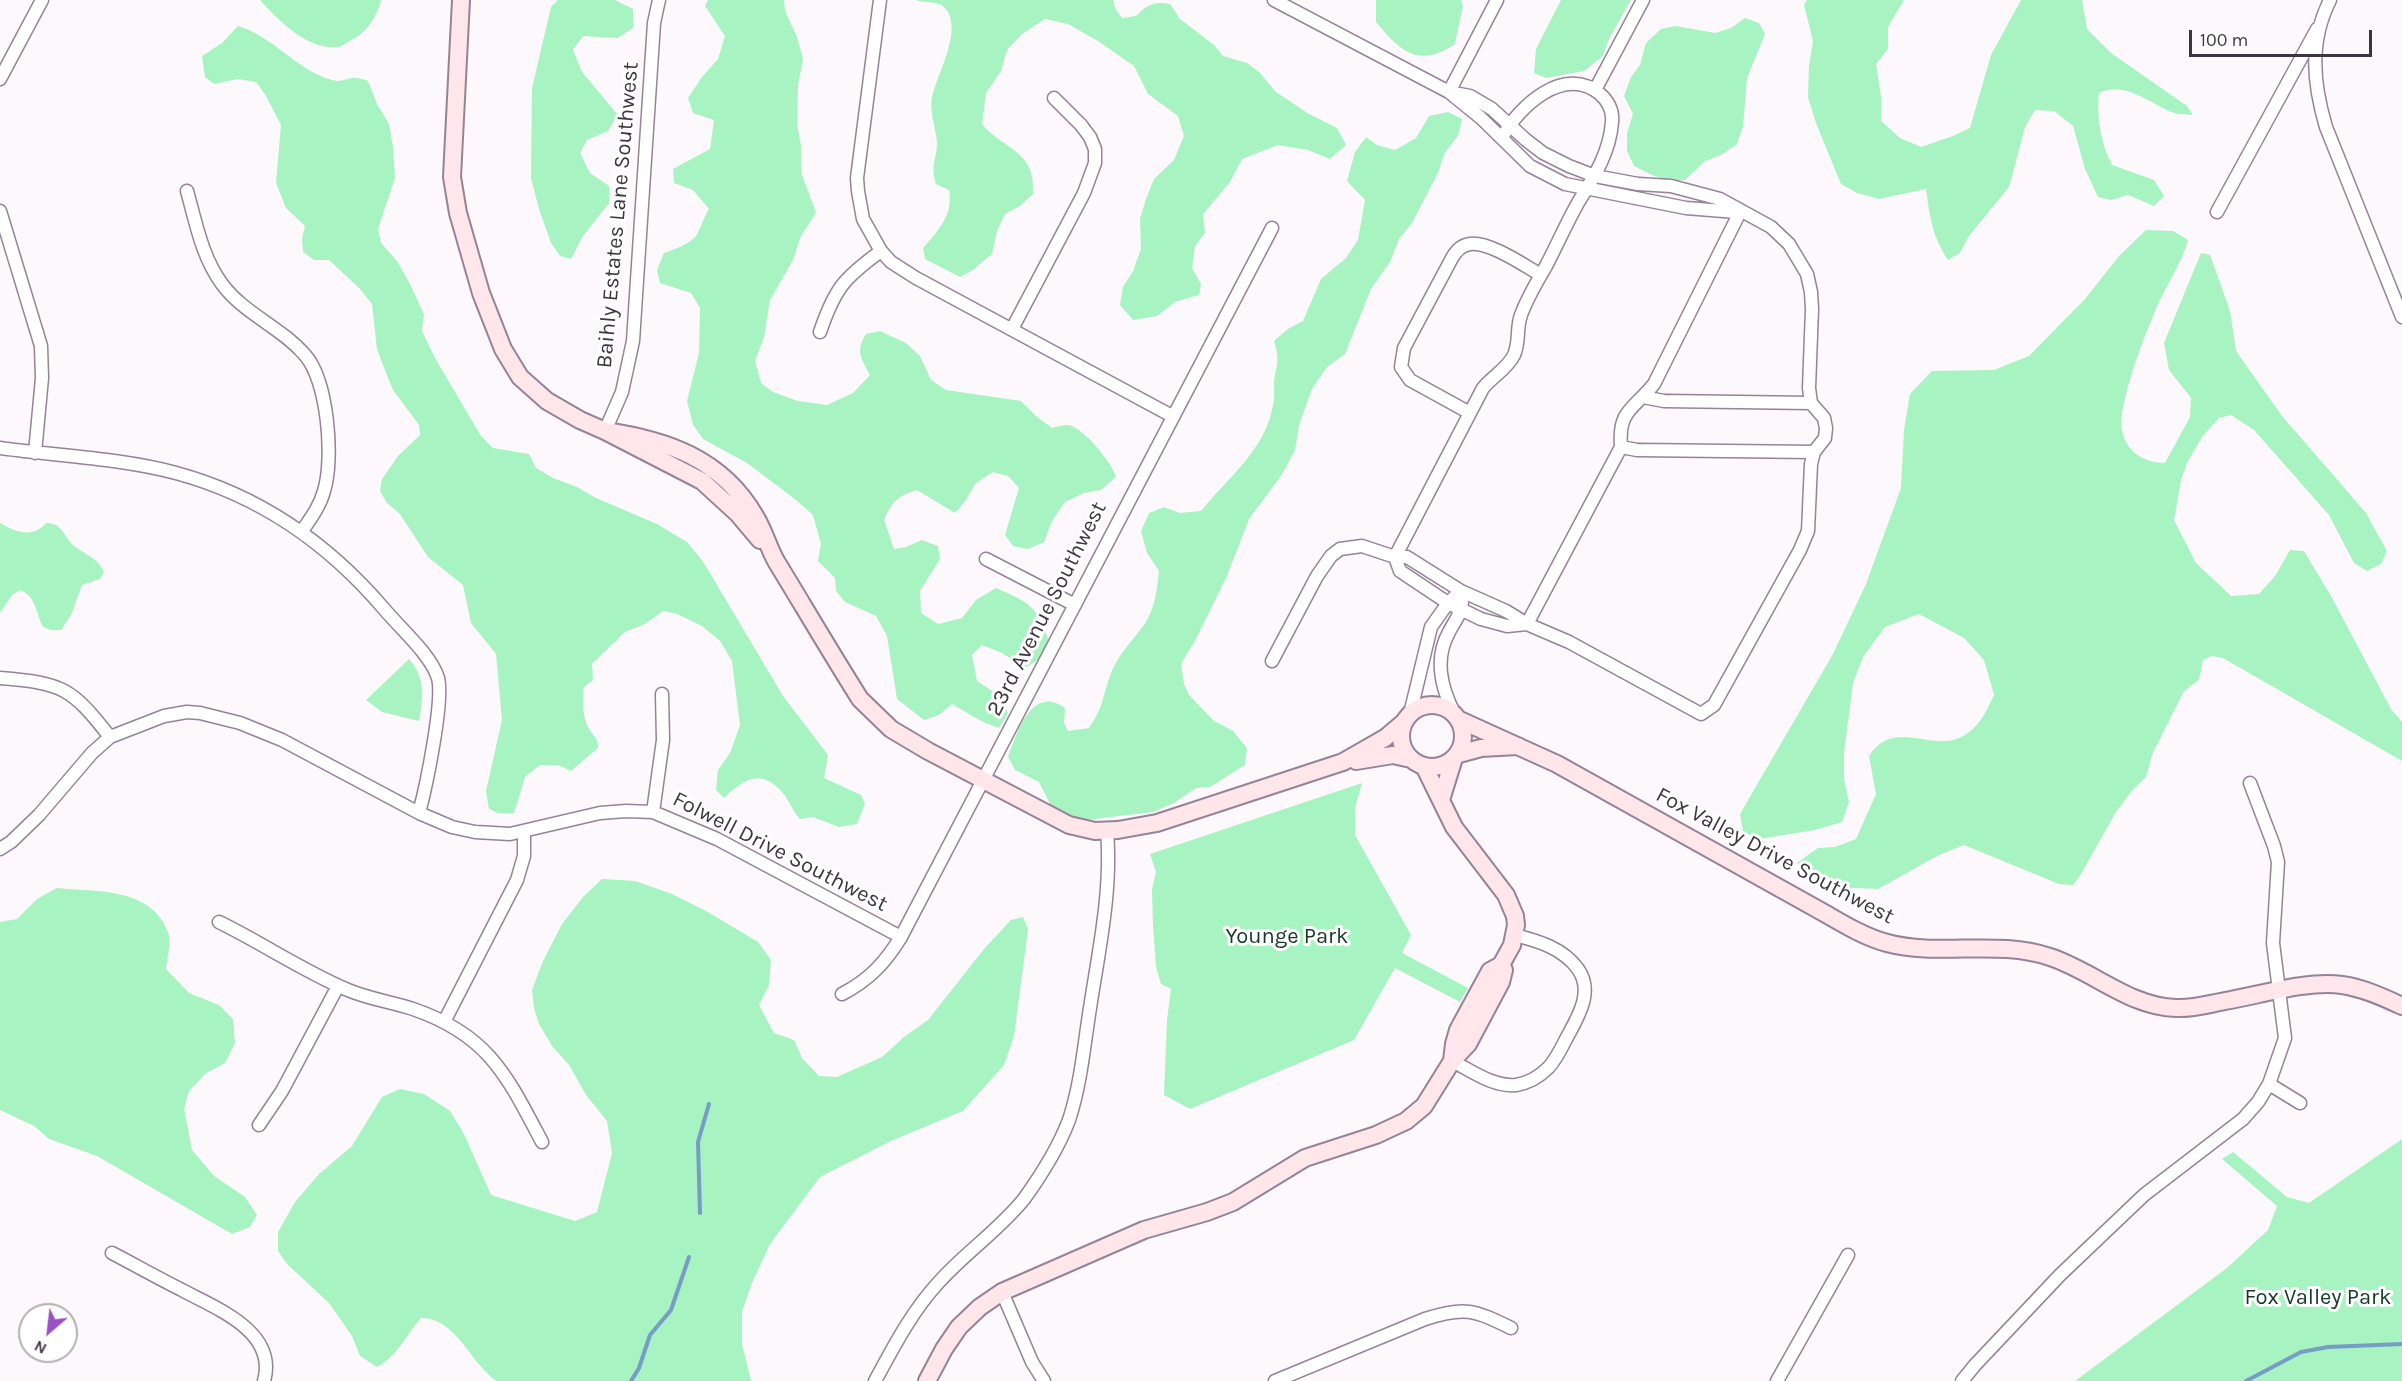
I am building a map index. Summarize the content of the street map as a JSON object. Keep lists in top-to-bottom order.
{
  "streets": {
    "street": [
      "Baihly Estates Lane Southwest",
      "23rd Avenue Southwest",
      "Folwell Drive Southwest",
      "Fox Valley Drive Southwest"
    ]
  },
  "crossings": [
    ["23rd Avenue Southwest", "Folwell Drive Southwest"]
  ],
  "parks": ["Younge Park", "Fox Valley Park"],
  "scale_bar": "100 m",
  "north": "bottom left"
}
